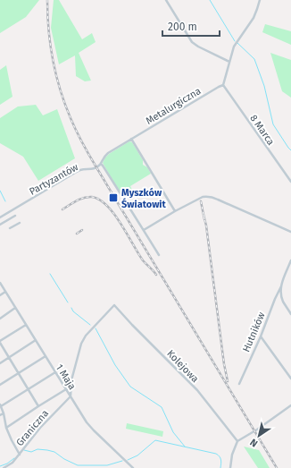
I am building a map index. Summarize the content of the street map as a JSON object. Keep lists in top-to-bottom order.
{
  "streets": {
    "street": [
      "Metalurgiczna",
      "8 Marca",
      "Partyzantów",
      "Hutników",
      "Kolejowa",
      "1 Maja",
      "Graniczna"
    ]
  },
  "crossings": [
    ["Metalurgiczna", "8 Marca"],
    ["Metalurgiczna", "Partyzantów"],
    ["1 Maja", "Graniczna"]
  ],
  "places": {
    "transit": ["Myszków Światowit"]
  },
  "scale_bar": "200 m",
  "north": "bottom left"
}
